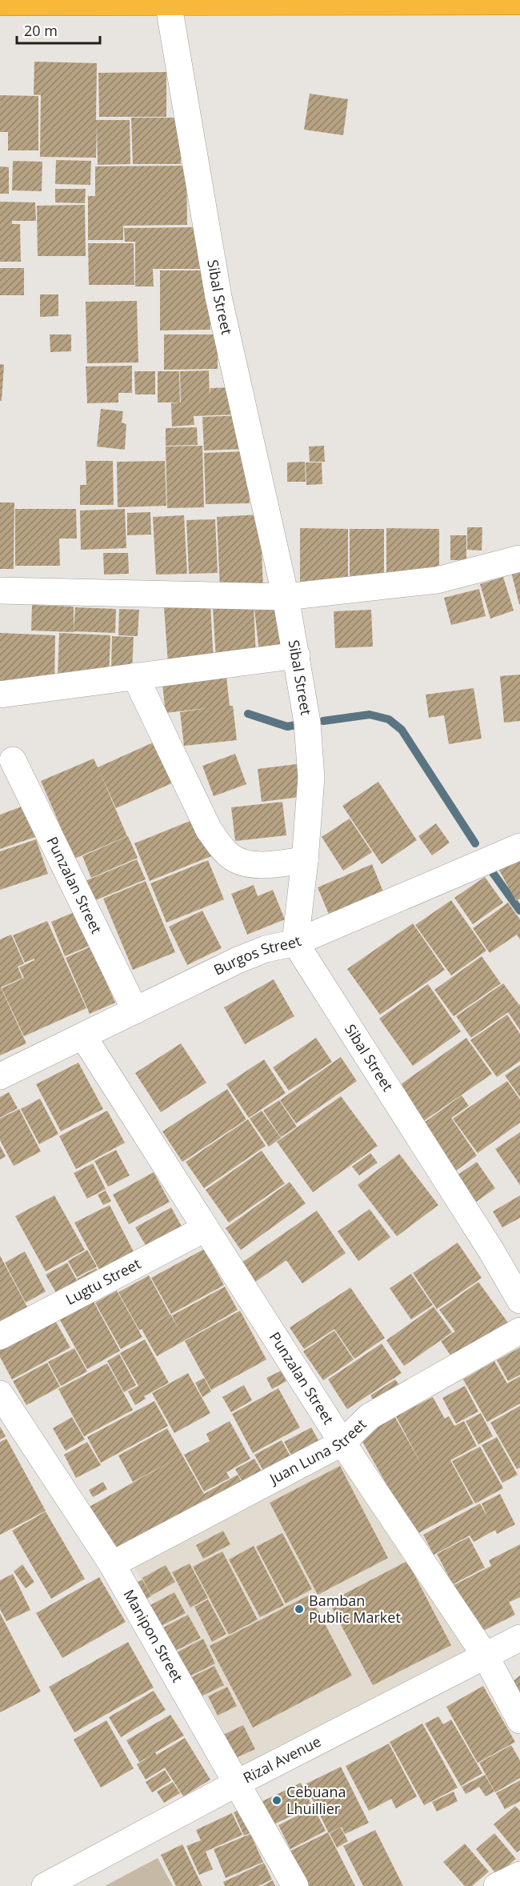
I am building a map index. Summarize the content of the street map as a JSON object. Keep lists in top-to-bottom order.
{
  "streets": {
    "street": [
      "Sibal Street",
      "Punzalan Street",
      "Burgos Street",
      "Lugtu Street",
      "Juan Luna Street",
      "Manipon Street",
      "Rizal Avenue"
    ]
  },
  "crossings": [
    ["Sibal Street", "Burgos Street"],
    ["Punzalan Street", "Burgos Street"],
    ["Punzalan Street", "Lugtu Street"],
    ["Punzalan Street", "Juan Luna Street"],
    ["Punzalan Street", "Rizal Avenue"],
    ["Juan Luna Street", "Manipon Street"],
    ["Manipon Street", "Rizal Avenue"]
  ],
  "places": ["Bamban Public Market", "Cebuana Lhuillier"],
  "scale_bar": "20 m"
}
